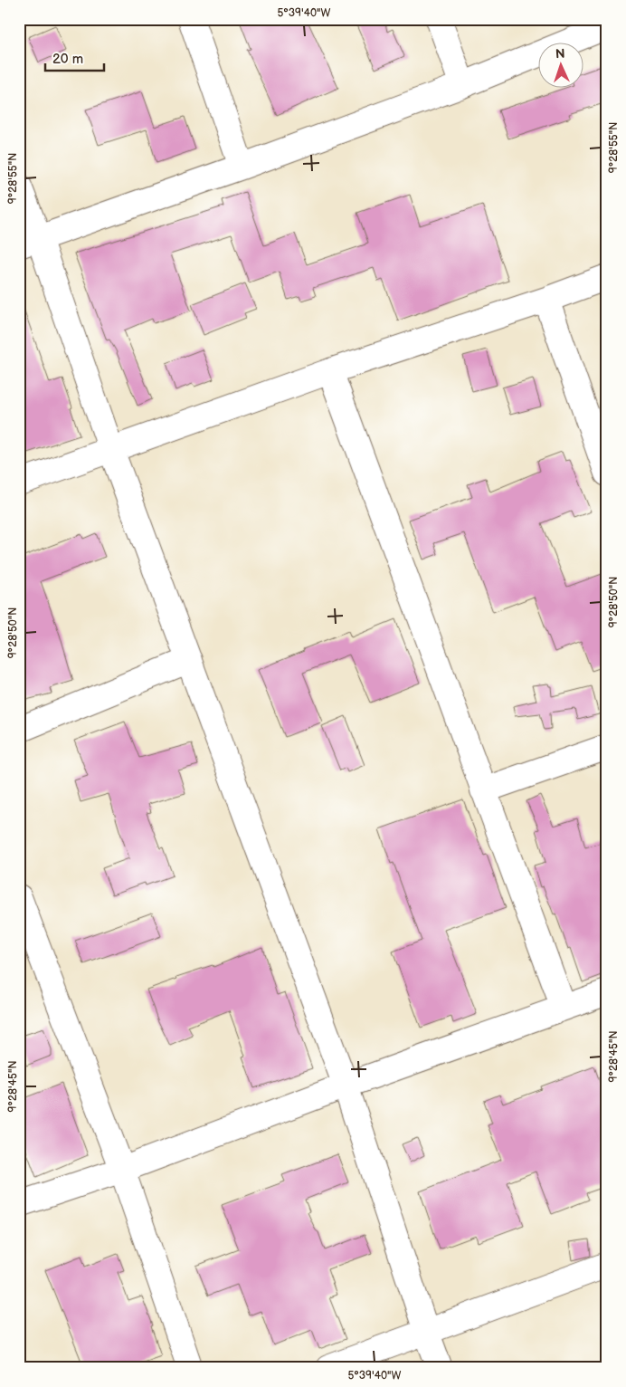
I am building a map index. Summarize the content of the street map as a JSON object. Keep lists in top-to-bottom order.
{
  "scale_bar": "20 m",
  "north": "top",
  "coordinates": [
    "5°39'40\"W",
    "9°28'55\"N",
    "9°28'50\"N",
    "9°28'45\"N"
  ]
}
